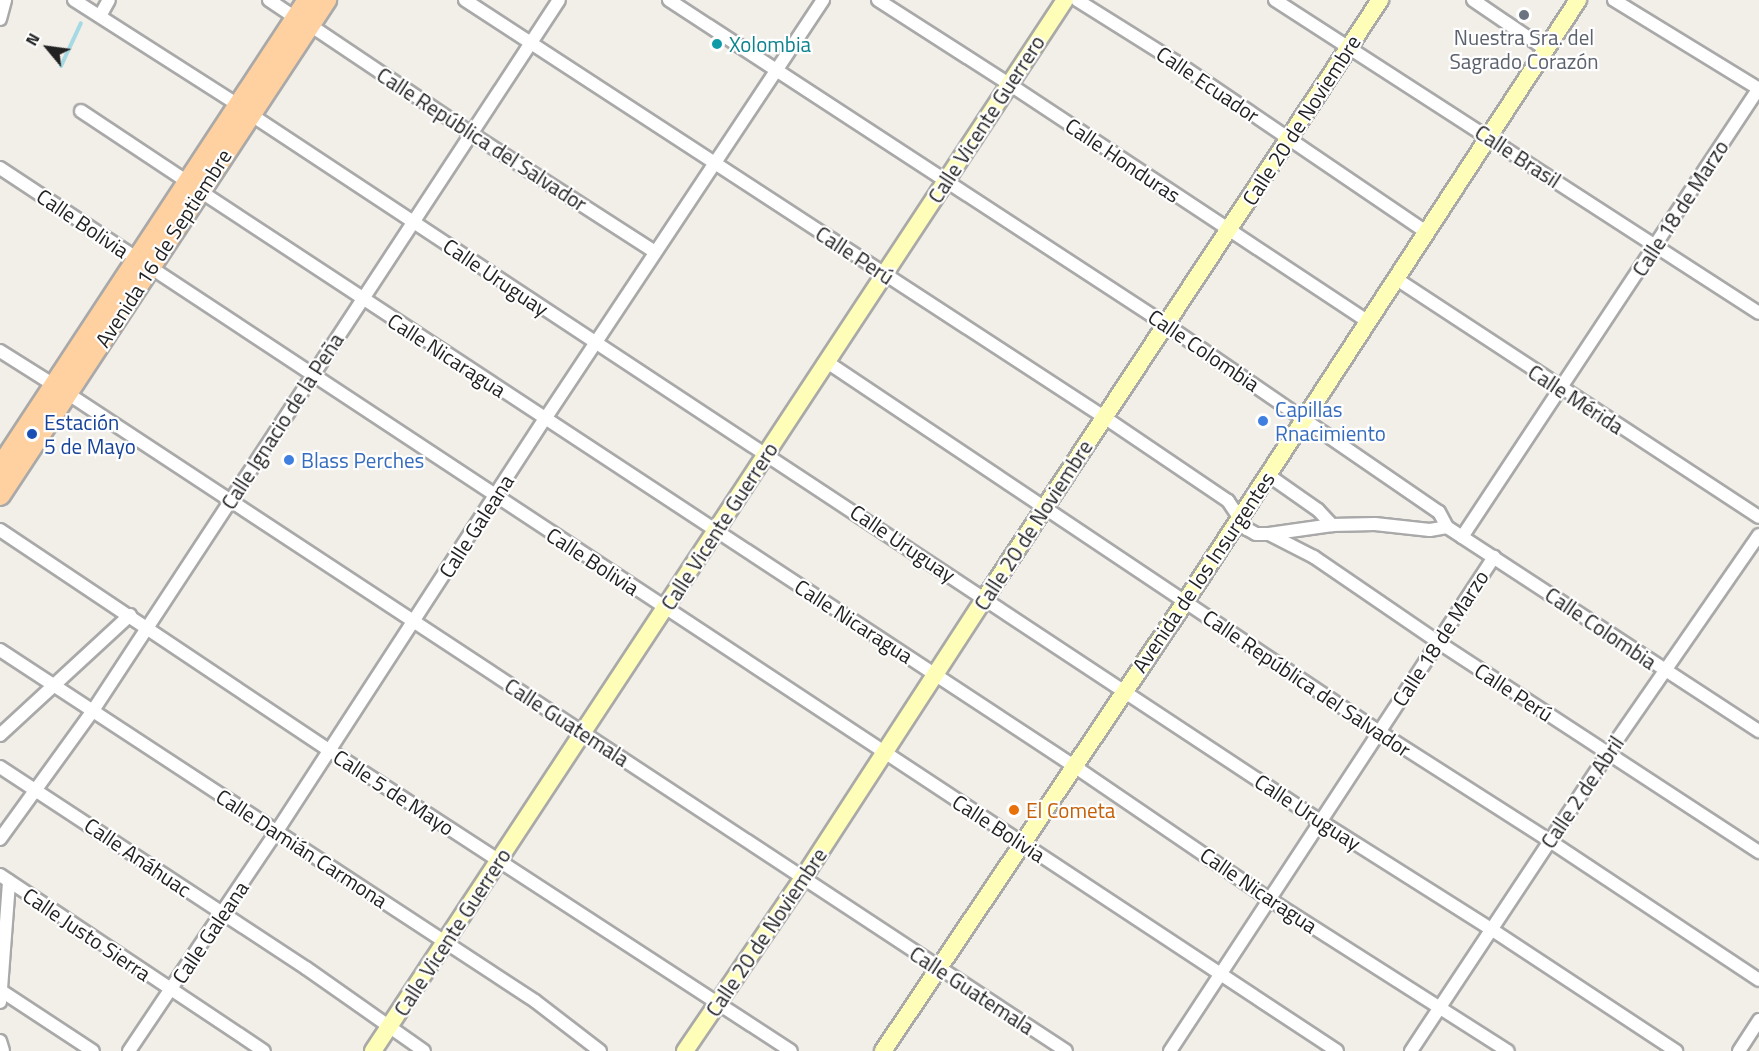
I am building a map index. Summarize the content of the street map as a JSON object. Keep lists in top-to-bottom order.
{
  "streets": {
    "main road": [
      "Calle Vicente Guerrero",
      "Calle 20 de Noviembre",
      "Avenida 16 de Septiembre",
      "Avenida de los Insurgentes"
    ],
    "street": [
      "Calle Ecuador",
      "Calle República del Salvador",
      "Calle Brasil",
      "Calle Honduras",
      "Calle 18 de Marzo",
      "Calle Bolivia",
      "Calle Perú",
      "Calle Uruguay",
      "Calle Colombia",
      "Calle Nicaragua",
      "Calle Mérida",
      "Calle Ignacio de la Peña",
      "Calle Galeana",
      "Calle Guatemala",
      "Calle 5 de Mayo",
      "Calle 2 de Abril",
      "Calle Damián Carmona",
      "Calle Anáhuac",
      "Calle Justo Sierra"
    ]
  },
  "crossings": [
    ["Calle Ecuador", "Calle 20 de Noviembre"],
    ["Calle Ecuador", "Avenida de los Insurgentes"],
    ["Calle Vicente Guerrero", "Calle República del Salvador"],
    ["Calle Vicente Guerrero", "Calle Honduras"],
    ["Calle Vicente Guerrero", "Calle Bolivia"],
    ["Calle Vicente Guerrero", "Calle Perú"],
    ["Calle Vicente Guerrero", "Calle Uruguay"],
    ["Calle Vicente Guerrero", "Calle Colombia"],
    ["Calle Vicente Guerrero", "Calle Nicaragua"],
    ["Calle Vicente Guerrero", "Calle Guatemala"],
    ["Calle Vicente Guerrero", "Calle 5 de Mayo"],
    ["Calle Vicente Guerrero", "Calle Damián Carmona"],
    ["Calle Vicente Guerrero", "Calle Anáhuac"],
    ["Calle 20 de Noviembre", "Calle República del Salvador"],
    ["Calle 20 de Noviembre", "Calle Brasil"],
    ["Calle 20 de Noviembre", "Calle Honduras"],
    ["Calle 20 de Noviembre", "Calle Bolivia"],
    ["Calle 20 de Noviembre", "Calle Perú"],
    ["Calle 20 de Noviembre", "Calle Uruguay"],
    ["Calle 20 de Noviembre", "Calle Colombia"],
    ["Calle 20 de Noviembre", "Calle Nicaragua"],
    ["Calle 20 de Noviembre", "Calle Guatemala"],
    ["Calle 20 de Noviembre", "Calle 5 de Mayo"],
    ["Calle República del Salvador", "Calle 18 de Marzo"],
    ["Calle República del Salvador", "Avenida 16 de Septiembre"],
    ["Calle República del Salvador", "Calle Ignacio de la Peña"],
    ["Calle República del Salvador", "Calle Galeana"],
    ["Calle República del Salvador", "Avenida de los Insurgentes"],
    ["Calle República del Salvador", "Calle 2 de Abril"],
    ["Calle Brasil", "Calle 18 de Marzo"],
    ["Calle Brasil", "Avenida de los Insurgentes"],
    ["Calle Honduras", "Avenida de los Insurgentes"],
    ["Calle 18 de Marzo", "Calle Bolivia"],
    ["Calle 18 de Marzo", "Calle Perú"],
    ["Calle 18 de Marzo", "Calle Uruguay"],
    ["Calle 18 de Marzo", "Calle Colombia"],
    ["Calle 18 de Marzo", "Calle Nicaragua"],
    ["Calle 18 de Marzo", "Calle Mérida"],
    ["Calle Bolivia", "Avenida 16 de Septiembre"],
    ["Calle Bolivia", "Calle Ignacio de la Peña"],
    ["Calle Bolivia", "Calle Galeana"],
    ["Calle Bolivia", "Avenida de los Insurgentes"],
    ["Avenida 16 de Septiembre", "Calle Uruguay"],
    ["Avenida 16 de Septiembre", "Calle Nicaragua"],
    ["Avenida 16 de Septiembre", "Calle Guatemala"],
    ["Calle Perú", "Calle Ignacio de la Peña"],
    ["Calle Perú", "Calle Galeana"],
    ["Calle Perú", "Avenida de los Insurgentes"],
    ["Calle Perú", "Calle 2 de Abril"],
    ["Calle Uruguay", "Calle Ignacio de la Peña"],
    ["Calle Uruguay", "Calle Galeana"],
    ["Calle Uruguay", "Avenida de los Insurgentes"],
    ["Calle Uruguay", "Calle 2 de Abril"],
    ["Calle Colombia", "Calle Galeana"],
    ["Calle Colombia", "Avenida de los Insurgentes"],
    ["Calle Colombia", "Calle 2 de Abril"],
    ["Calle Nicaragua", "Calle Ignacio de la Peña"],
    ["Calle Nicaragua", "Calle Galeana"],
    ["Calle Nicaragua", "Avenida de los Insurgentes"],
    ["Calle Nicaragua", "Calle 2 de Abril"],
    ["Calle Mérida", "Avenida de los Insurgentes"],
    ["Calle Ignacio de la Peña", "Calle Guatemala"],
    ["Calle Ignacio de la Peña", "Calle 5 de Mayo"],
    ["Calle Ignacio de la Peña", "Calle Damián Carmona"],
    ["Calle Ignacio de la Peña", "Calle Anáhuac"],
    ["Calle Galeana", "Calle Guatemala"],
    ["Calle Galeana", "Calle 5 de Mayo"],
    ["Calle Galeana", "Calle Damián Carmona"],
    ["Calle Galeana", "Calle Anáhuac"],
    ["Calle Galeana", "Calle Justo Sierra"],
    ["Avenida de los Insurgentes", "Calle Guatemala"]
  ],
  "places": [
    "Nuestra Sra. del Sagrado Corazón",
    "Xolombia",
    "Capillas Rnacimiento",
    "Estación 5 de Mayo",
    "Blass Perches",
    "El Cometa"
  ],
  "north": "top left"
}
